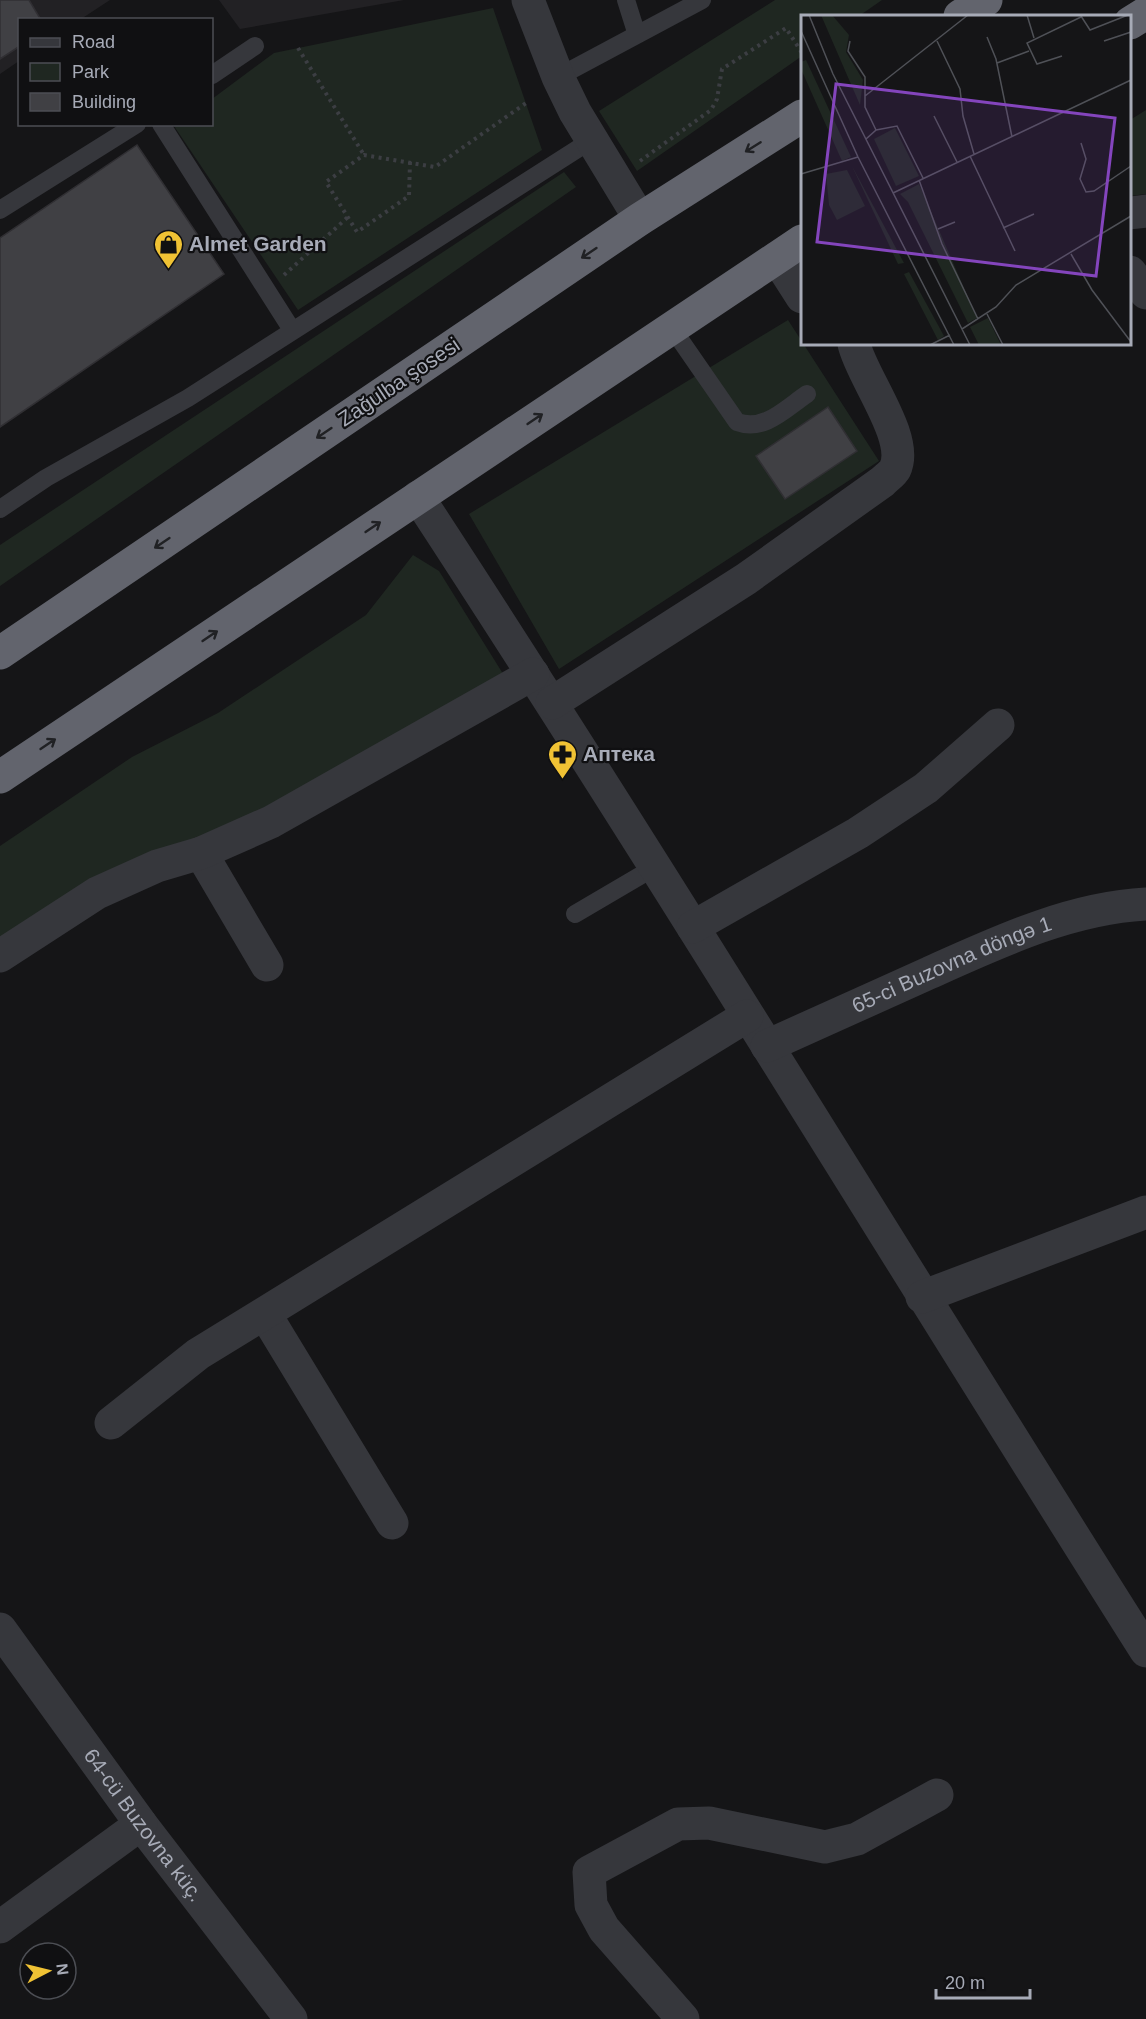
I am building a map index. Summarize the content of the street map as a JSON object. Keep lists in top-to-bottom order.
{
  "streets": {
    "highway": ["Zağulba şosesi"],
    "street": ["65-ci Buzovna döngə 1", "64-cü Buzovna küç."]
  },
  "places": {
    "shop": ["Almet Garden"],
    "pharmacy": ["Аптека"]
  },
  "legend": ["Road", "Park", "Building"],
  "scale_bar": "20 m",
  "north": "right"
}
